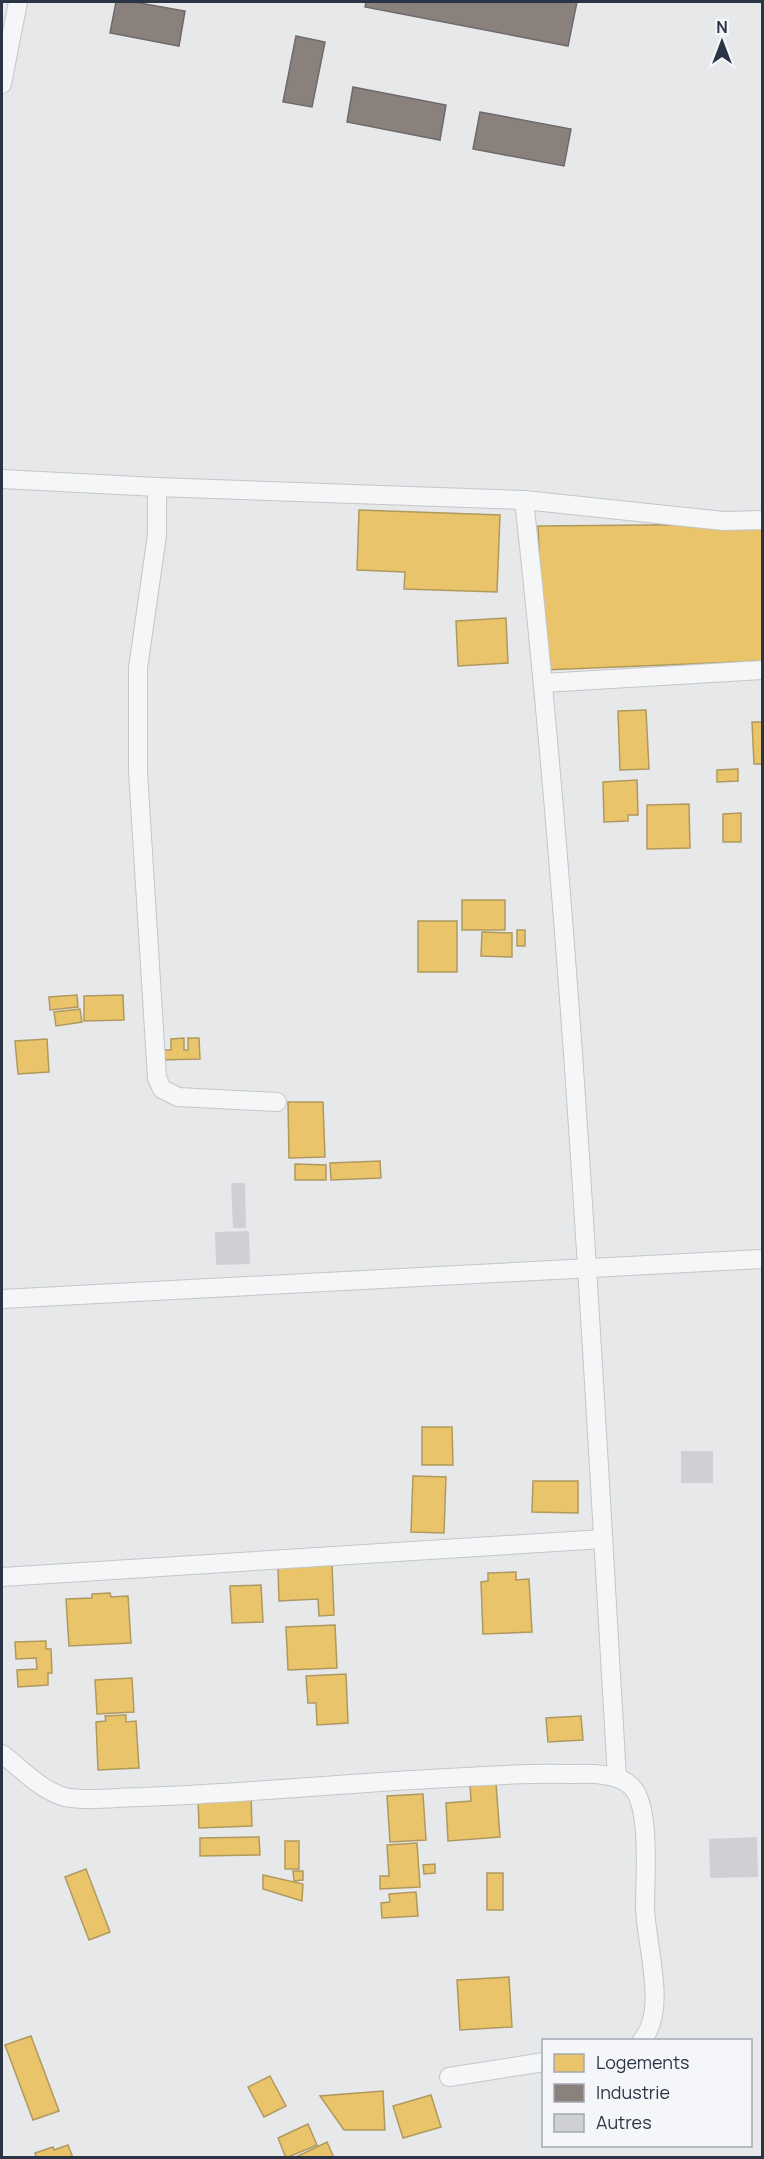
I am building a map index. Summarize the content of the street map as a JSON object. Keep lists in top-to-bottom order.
{
  "legend": ["Logements", "Industrie", "Autres"],
  "north": "top"
}
